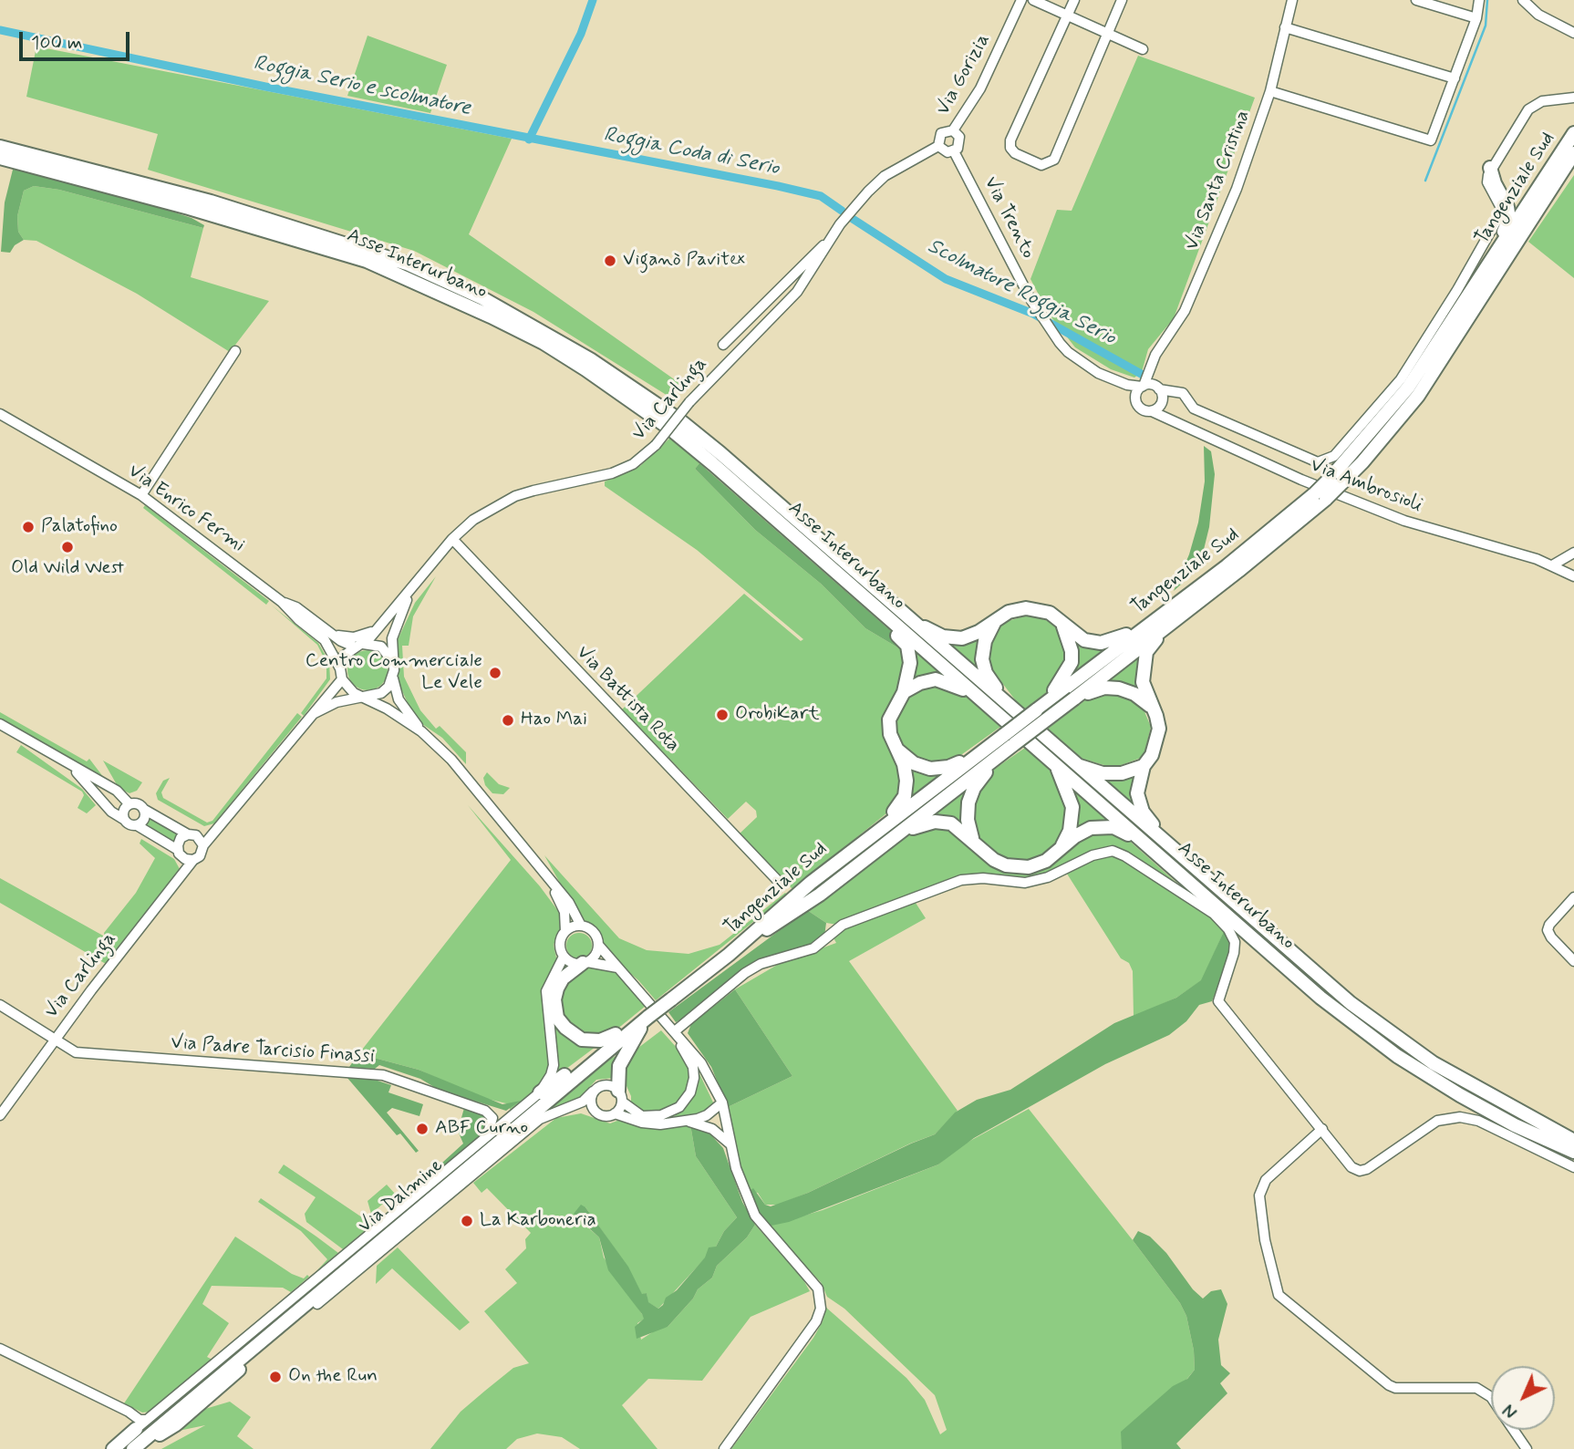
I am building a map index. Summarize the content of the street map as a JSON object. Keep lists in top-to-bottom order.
{
  "streets": {
    "highway": ["Tangenziale Sud", "Asse Interurbano", "Via Dalmine"],
    "street": [
      "Via Gorizia",
      "Via Santa Cristina",
      "Via Trento",
      "Via Carlinga",
      "Via Ambrosioli",
      "Via Enrico Fermi",
      "Via Battista Rota",
      "Via Padre Tarcisio Finassi"
    ]
  },
  "crossings": [
    ["Via Gorizia", "Via Trento"],
    ["Via Gorizia", "Via Carlinga"],
    ["Via Santa Cristina", "Via Trento"],
    ["Tangenziale Sud", "Via Dalmine"],
    ["Via Trento", "Via Ambrosioli"],
    ["Via Carlinga", "Via Enrico Fermi"],
    ["Via Carlinga", "Via Battista Rota"],
    ["Via Carlinga", "Via Padre Tarcisio Finassi"]
  ],
  "water": ["Roggia Serio e scolmatore", "Roggia Coda di Serio", "Scolmatore Roggia Serio"],
  "places": [
    "Viganò Pavitex",
    "Palatofino",
    "Old Wild West",
    "Centro Commerciale Le Vele",
    "OrobiKart",
    "Hao Mai",
    "ABF Curno",
    "La Karboneria",
    "On the Run"
  ],
  "scale_bar": "100 m",
  "north": "bottom left"
}
